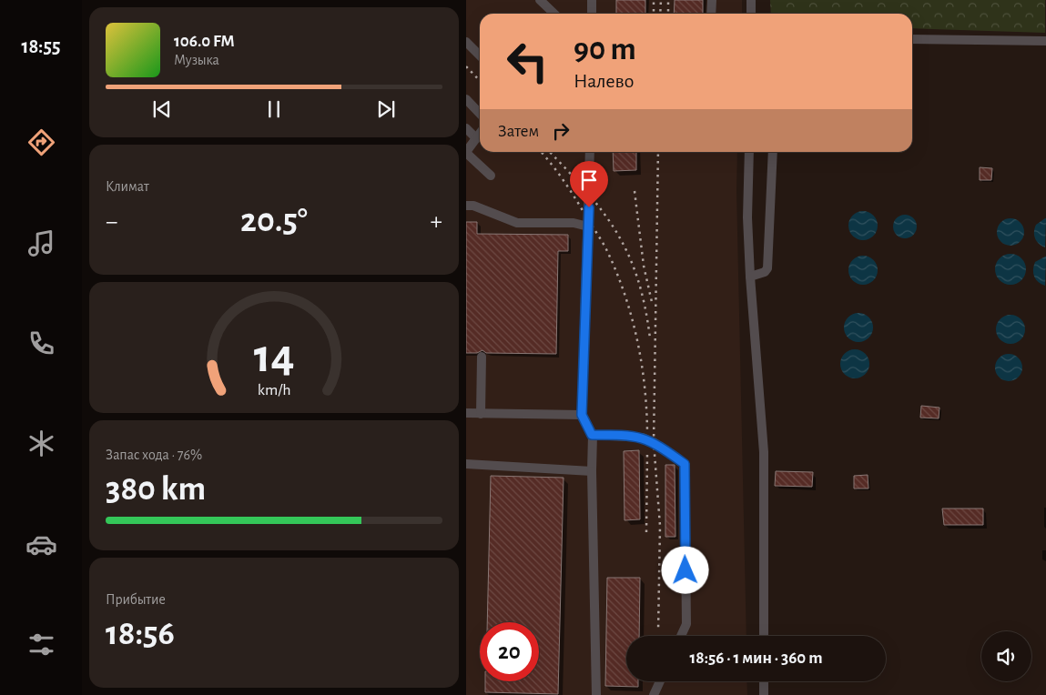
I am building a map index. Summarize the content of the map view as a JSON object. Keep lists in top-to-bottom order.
{
  "page": {
    "tabs": "18:55",
    "turn": ["90 m", "Налево"],
    "song": ["106.0 FM", "Музыка"],
    "then": "Затем",
    "tile": [
      "Климат",
      ["Запас хода · 76%", "380 km"],
      ["Прибытие", "18:56"]
    ],
    "heat": ["−", "20.5°", "+"],
    "limit": "20",
    "trip": "18:56 · 1 мин · 360 m",
    "gauge": ["14", "km/h"]
  }
}
